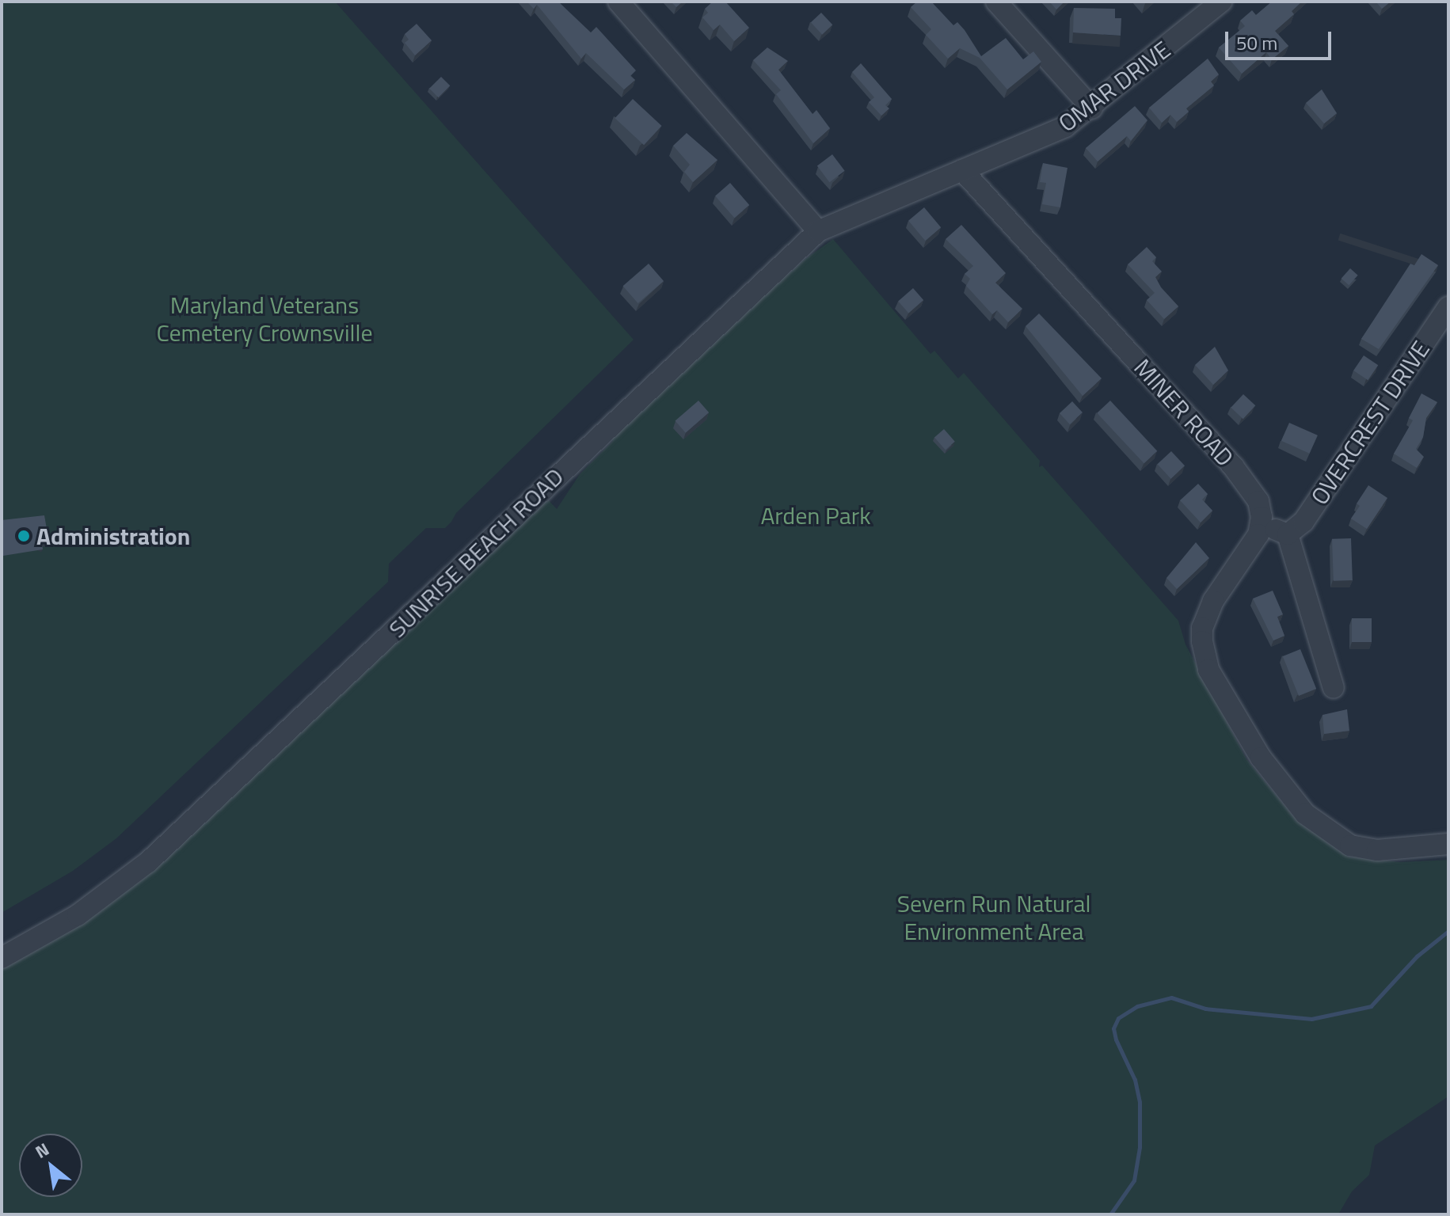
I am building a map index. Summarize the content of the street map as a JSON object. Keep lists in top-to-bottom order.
{
  "streets": {
    "street": [
      "OMAR DRIVE",
      "MINER ROAD",
      "OVERCREST DRIVE",
      "SUNRISE BEACH ROAD"
    ]
  },
  "crossings": [
    ["OMAR DRIVE", "MINER ROAD"],
    ["OMAR DRIVE", "SUNRISE BEACH ROAD"],
    ["MINER ROAD", "SUNRISE BEACH ROAD"]
  ],
  "parks": ["Maryland Veterans Cemetery Crownsville", "Arden Park", "Severn Run Natural Environment Area"],
  "places": ["Administration"],
  "scale_bar": "50 m",
  "north": "top left"
}
